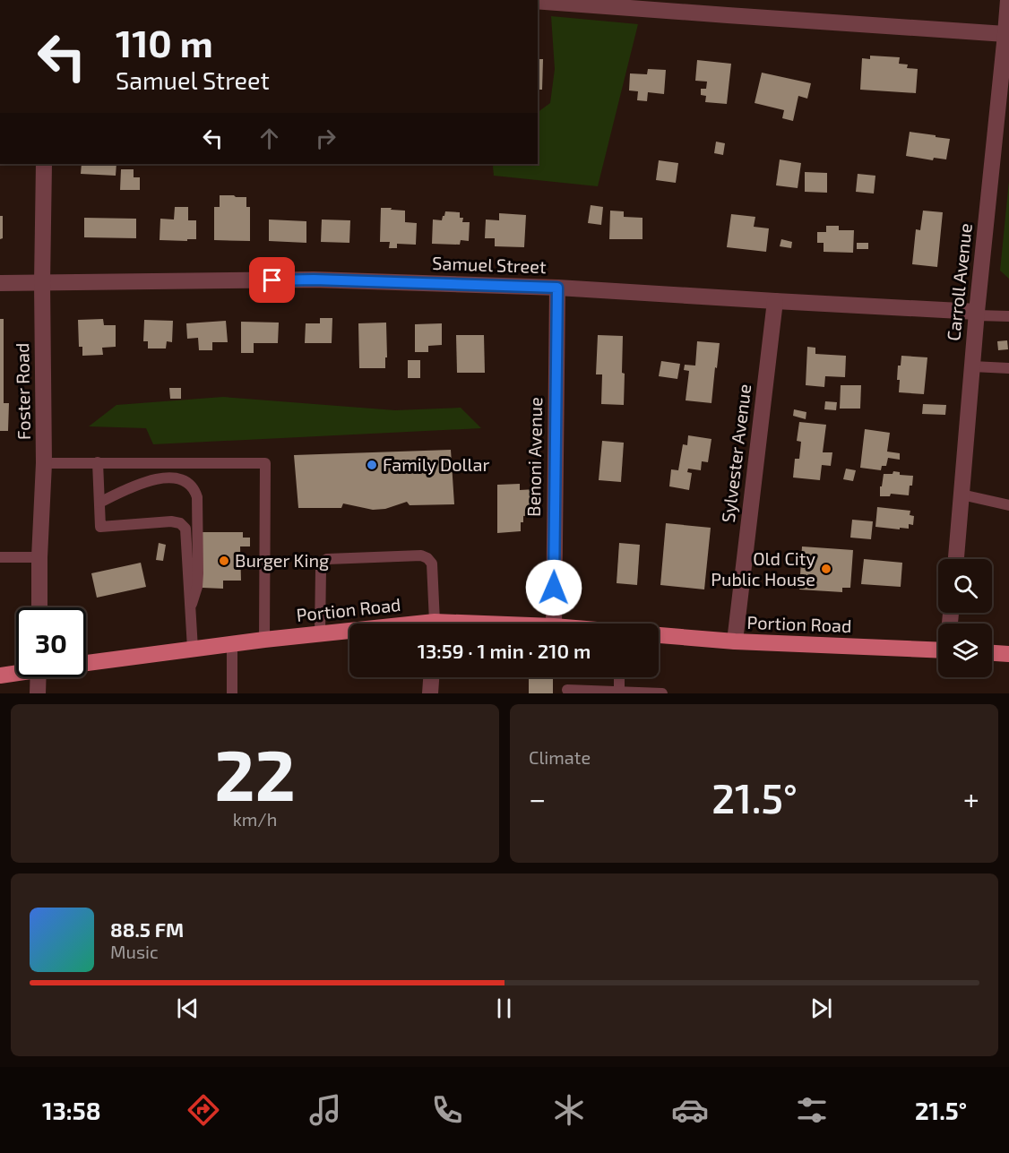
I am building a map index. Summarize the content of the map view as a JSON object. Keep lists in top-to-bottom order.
{
  "streets": {
    "main road": ["Portion Road"],
    "street": [
      "Samuel Street",
      "Carroll Avenue",
      "Foster Road",
      "Sylvester Avenue",
      "Benoni Avenue"
    ]
  },
  "crossings": [
    ["Samuel Street", "Carroll Avenue"],
    ["Samuel Street", "Foster Road"],
    ["Samuel Street", "Sylvester Avenue"],
    ["Samuel Street", "Benoni Avenue"],
    ["Sylvester Avenue", "Portion Road"]
  ],
  "places": ["Family Dollar", "Burger King", "Old City Public House"],
  "page": {
    "turn": ["110 m", "Samuel Street"],
    "limit": "30",
    "trip": "13:59 · 1 min · 210 m",
    "tile": [
      ["22", "km/h"],
      "Climate"
    ],
    "heat": ["−", "21.5°", "+"],
    "song": ["88.5 FM", "Music"],
    "tabs": ["13:58", "21.5°"]
  }
}
